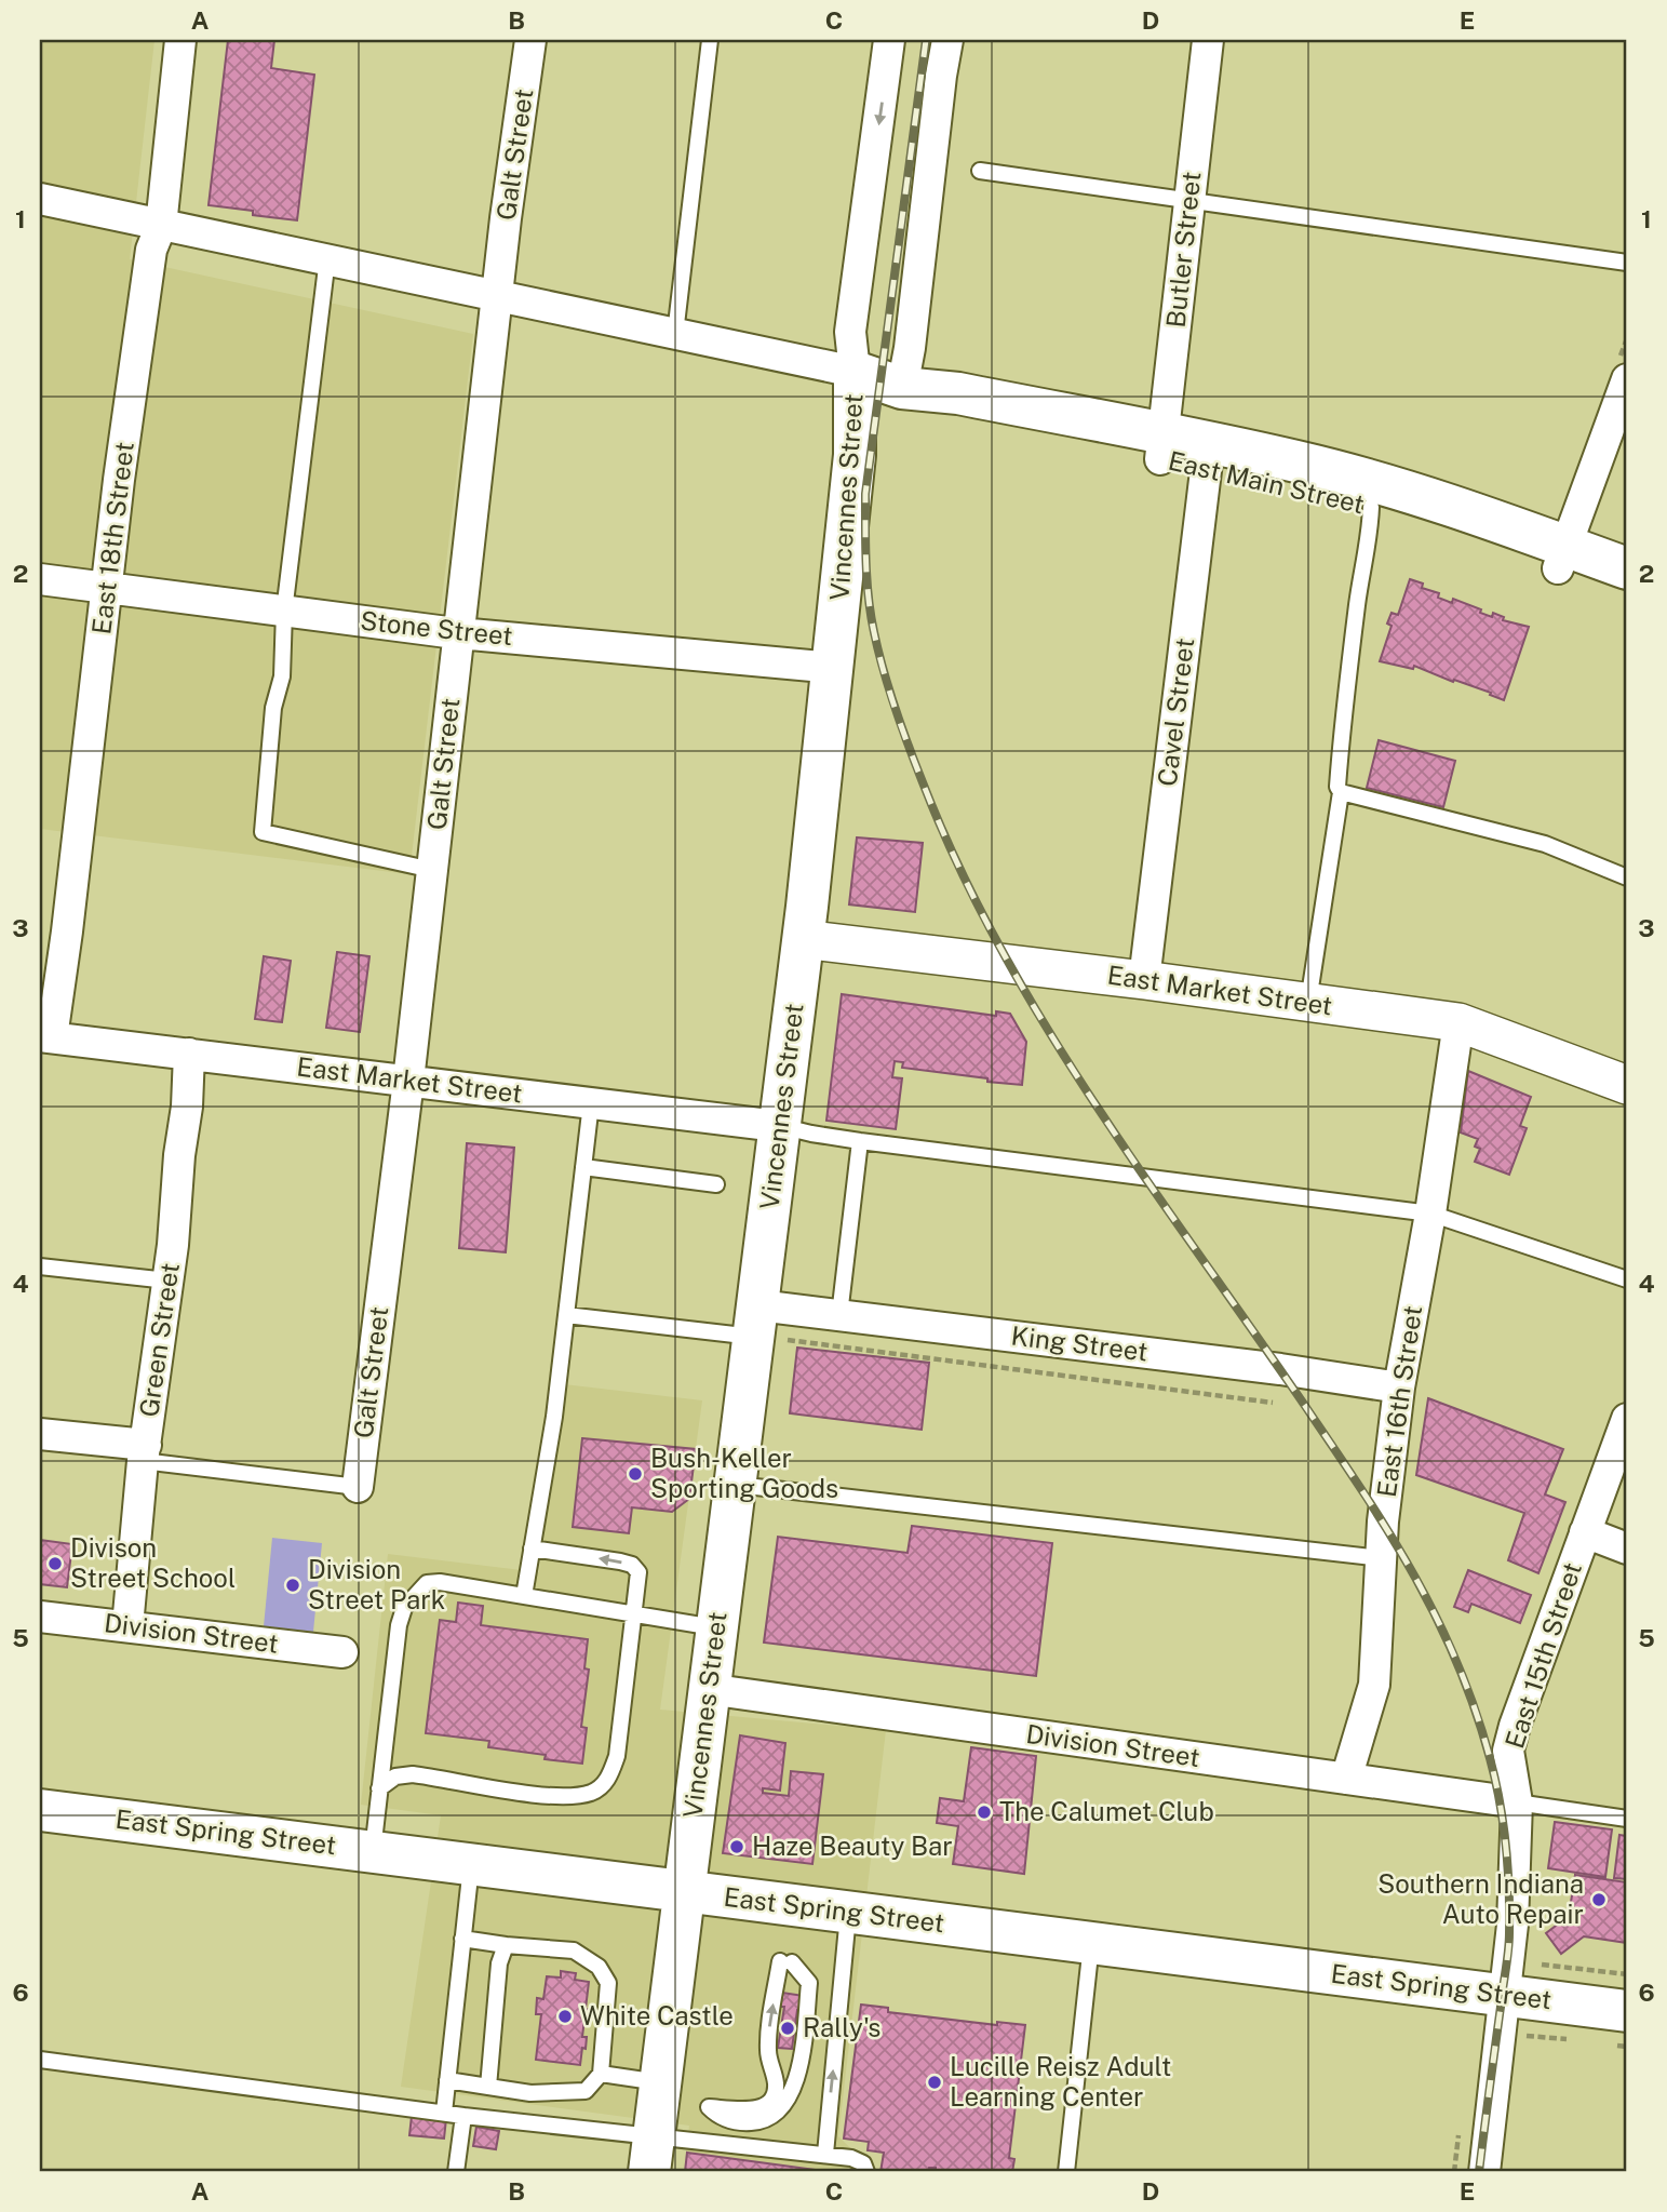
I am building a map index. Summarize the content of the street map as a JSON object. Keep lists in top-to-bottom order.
{
  "streets": {
    "main road": ["East Main Street", "Vincennes Street", "East Spring Street"],
    "street": [
      "Galt Street",
      "Butler Street",
      "East 18th Street",
      "Stone Street",
      "Cavel Street",
      "East Market Street",
      "Green Street",
      "King Street",
      "East 16th Street",
      "Division Street",
      "East 15th Street"
    ]
  },
  "crossings": [
    ["Galt Street", "Stone Street"],
    ["Galt Street", "East Market Street"],
    ["Butler Street", "East Main Street"],
    ["East Main Street", "Vincennes Street"],
    ["East Main Street", "Cavel Street"],
    ["Vincennes Street", "Stone Street"],
    ["Vincennes Street", "East Market Street"],
    ["Vincennes Street", "King Street"],
    ["Vincennes Street", "Division Street"],
    ["Vincennes Street", "East Spring Street"],
    ["East 18th Street", "Stone Street"],
    ["East 18th Street", "East Market Street"],
    ["Cavel Street", "East Market Street"],
    ["East Market Street", "Green Street"],
    ["East Market Street", "East 16th Street"],
    ["Green Street", "Division Street"],
    ["King Street", "East 16th Street"],
    ["East 16th Street", "Division Street"],
    ["Division Street", "East 15th Street"],
    ["East 15th Street", "East Spring Street"]
  ],
  "places": [
    "Bush-Keller Sporting Goods",
    "Divison Street School",
    "Division Street Park",
    "The Calumet Club",
    "Haze Beauty Bar",
    "Southern Indiana Auto Repair",
    "White Castle",
    "Rally's",
    "Lucille Reisz Adult Learning Center"
  ],
  "grid": {
    "columns": [
      "A",
      "B",
      "C",
      "D",
      "E"
    ],
    "rows": [
      "1",
      "2",
      "3",
      "4",
      "5",
      "6"
    ]
  }
}
